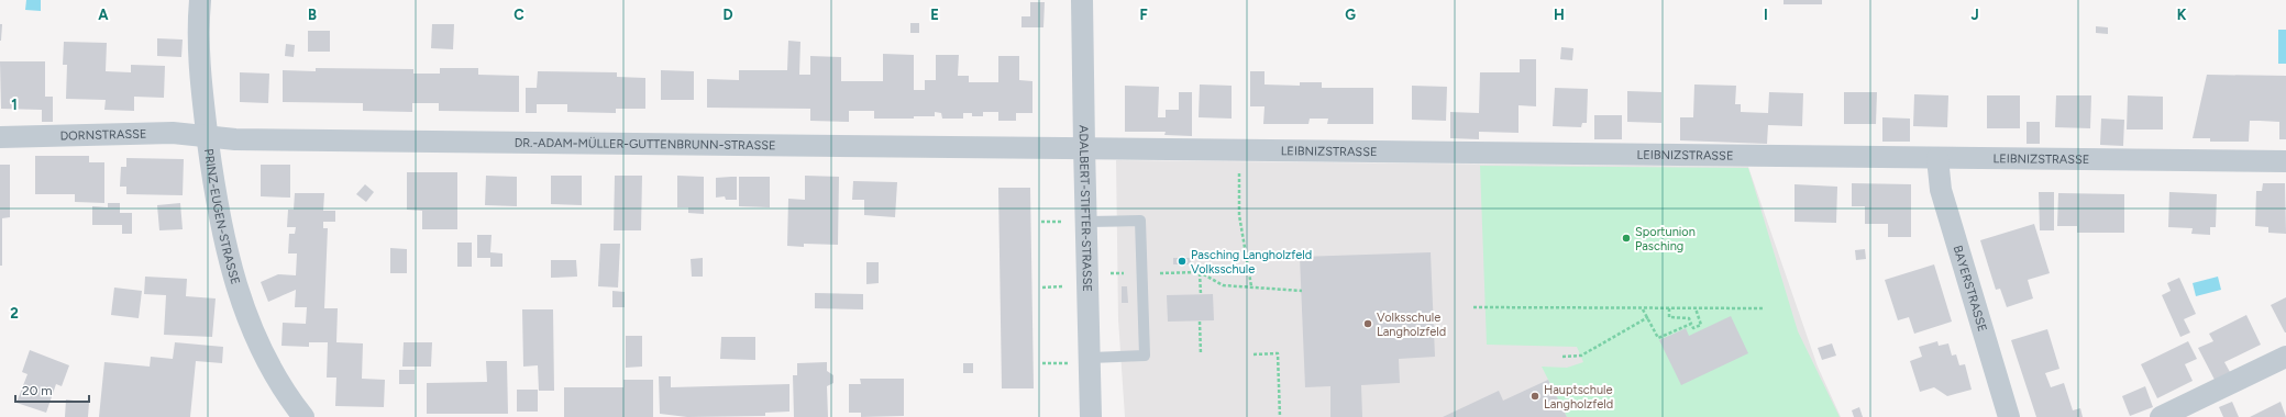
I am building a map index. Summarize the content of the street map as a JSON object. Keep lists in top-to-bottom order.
{
  "streets": {
    "street": [
      "DORNSTRASSE",
      "DR.-ADAM-MÜLLER-GUTTENBRUNN-STRASSE",
      "LEIBNIZSTRASSE",
      "ADALBERT-STIFTER-STRASSE",
      "PRINZ-EUGEN-STRASSE",
      "BAYERSTRASSE"
    ]
  },
  "crossings": [
    ["DORNSTRASSE", "DR.-ADAM-MÜLLER-GUTTENBRUNN-STRASSE"],
    ["DORNSTRASSE", "PRINZ-EUGEN-STRASSE"],
    ["DR.-ADAM-MÜLLER-GUTTENBRUNN-STRASSE", "LEIBNIZSTRASSE"],
    ["DR.-ADAM-MÜLLER-GUTTENBRUNN-STRASSE", "ADALBERT-STIFTER-STRASSE"],
    ["DR.-ADAM-MÜLLER-GUTTENBRUNN-STRASSE", "PRINZ-EUGEN-STRASSE"],
    ["LEIBNIZSTRASSE", "ADALBERT-STIFTER-STRASSE"],
    ["LEIBNIZSTRASSE", "BAYERSTRASSE"]
  ],
  "places": [
    "Sportunion Pasching",
    "Pasching Langholzfeld Volksschule",
    "Volksschule Langholzfeld",
    "Hauptschule Langholzfeld"
  ],
  "scale_bar": "20 m",
  "grid": {
    "columns": [
      "A",
      "B",
      "C",
      "D",
      "E",
      "F",
      "G",
      "H",
      "I",
      "J",
      "K"
    ],
    "rows": ["1", "2"]
  }
}
